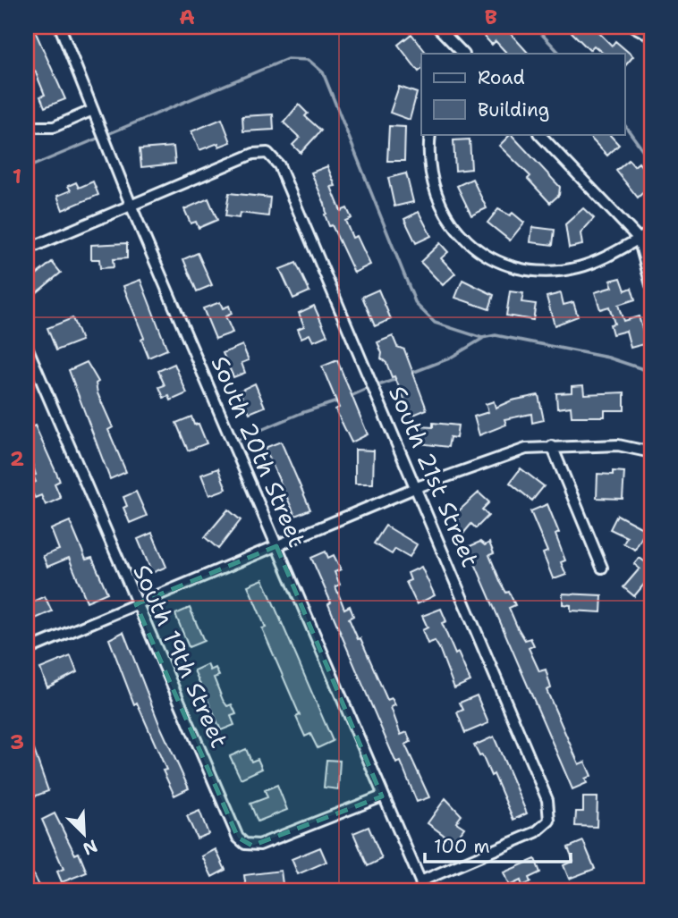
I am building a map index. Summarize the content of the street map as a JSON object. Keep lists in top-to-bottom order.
{
  "streets": {
    "street": ["South 20th Street", "South 21st Street", "South 19th Street"]
  },
  "crossings": [
    ["South 20th Street", "South 21st Street"],
    ["South 20th Street", "South 19th Street"]
  ],
  "legend": ["Road", "Building"],
  "scale_bar": "100 m",
  "north": "bottom right",
  "grid": {
    "columns": ["A", "B"],
    "rows": ["1", "2", "3"]
  }
}
